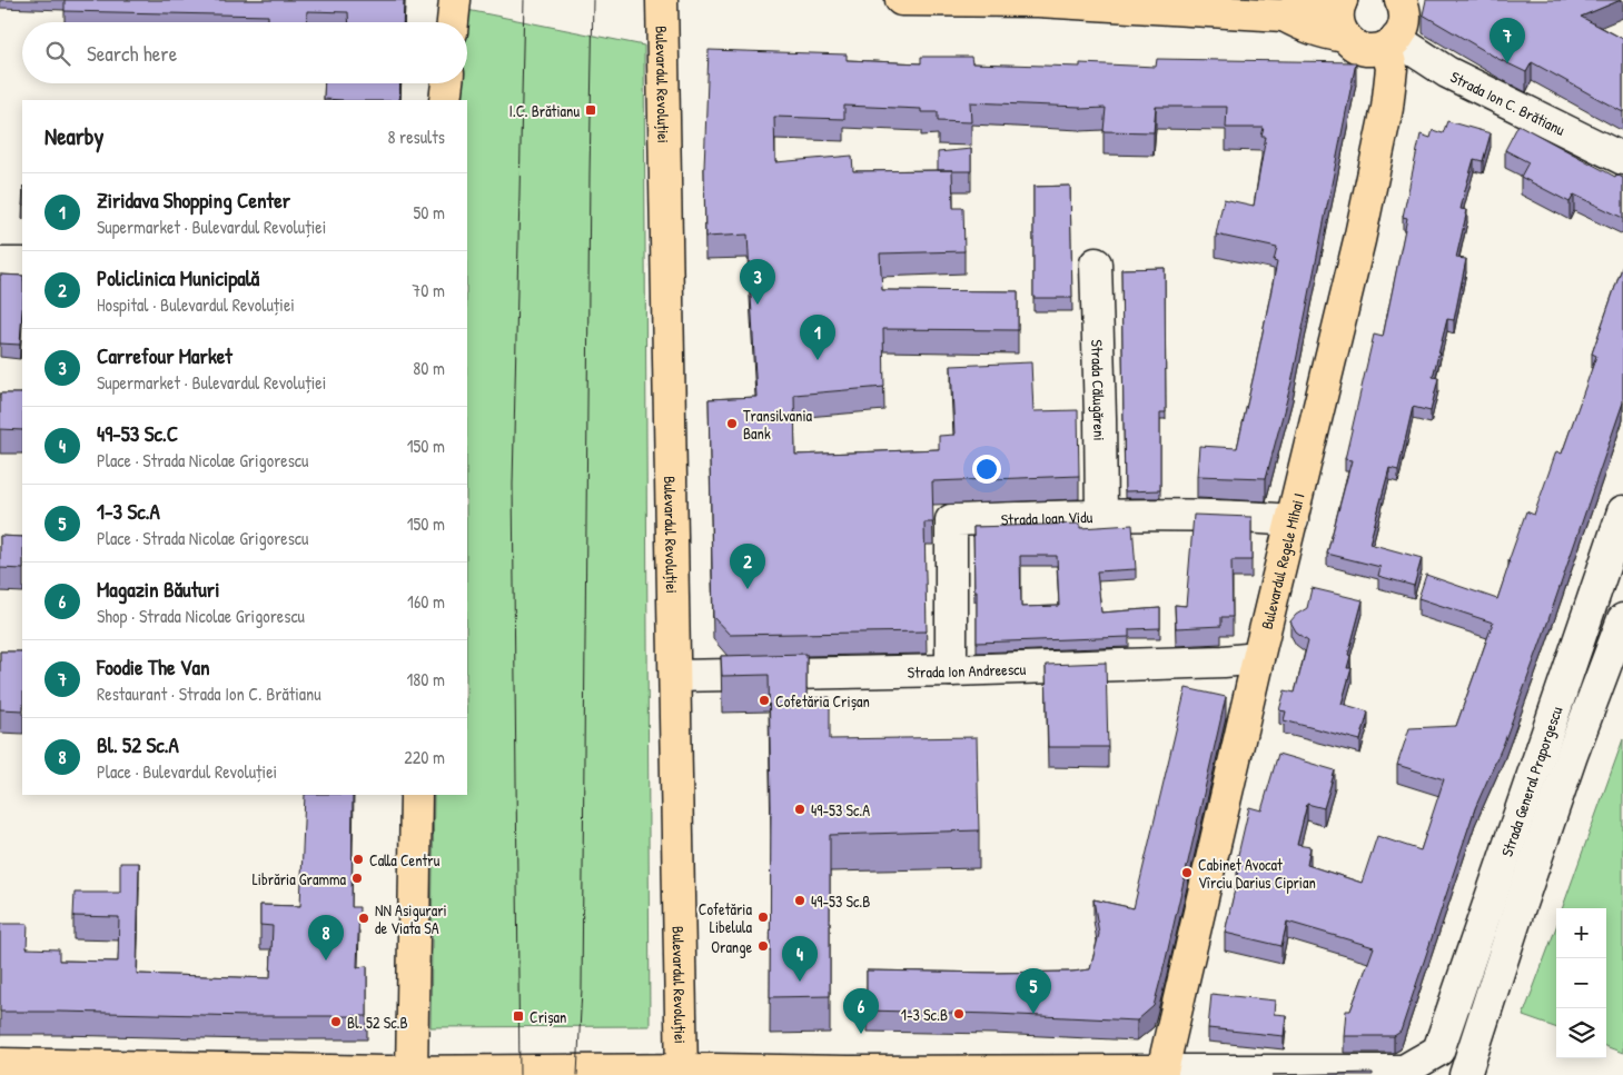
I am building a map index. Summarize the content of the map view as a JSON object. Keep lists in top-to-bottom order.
{
  "streets": {
    "main road": ["Bulevardul Revoluției", "Bulevardul Regele Mihai I"],
    "street": [
      "Strada Ion C. Brătianu",
      "Strada Călugăreni",
      "Strada Ioan Vidu",
      "Strada Ion Andreescu",
      "Strada General Praporgescu"
    ]
  },
  "crossings": [
    ["Bulevardul Revoluției", "Strada Ion Andreescu"],
    ["Strada Ion C. Brătianu", "Bulevardul Regele Mihai I"],
    ["Strada Călugăreni", "Strada Ioan Vidu"],
    ["Strada Ioan Vidu", "Bulevardul Regele Mihai I"],
    ["Strada Ioan Vidu", "Strada Ion Andreescu"],
    ["Bulevardul Regele Mihai I", "Strada Ion Andreescu"],
    ["Bulevardul Regele Mihai I", "Strada General Praporgescu"]
  ],
  "places": {
    "transit": ["I.C. Brătianu", "Crișan"],
    "other": [
      "Transilvania Bank",
      "Cofetăria Crișan",
      "49-53 Sc.A",
      "Calla Centru",
      "Cabinet Avocat Vîrciu Darius Ciprian",
      "Librăria Gramma",
      "49-53 Sc.B",
      "Cofetăria Libelula",
      "NN Asigurari de Viata SA",
      "Orange",
      "1-3 Sc.B",
      "Bl. 52 Sc.B"
    ]
  },
  "page": {
    "pins": [
      "7",
      "3",
      "1",
      "2",
      "8",
      "4",
      "5",
      "6"
    ],
    "search": "Search here",
    "heading": ["Nearby", "8 results"],
    "list": [
      {
        "mark": "1",
        "name": "Ziridava Shopping Center",
        "note": "Supermarket · Bulevardul Revoluției",
        "value": "50 m"
      },
      {
        "mark": "2",
        "name": "Policlinica Municipală",
        "note": "Hospital · Bulevardul Revoluției",
        "value": "70 m"
      },
      {
        "mark": "3",
        "name": "Carrefour Market",
        "note": "Supermarket · Bulevardul Revoluției",
        "value": "80 m"
      },
      {
        "mark": "4",
        "name": "49-53 Sc.C",
        "note": "Place · Strada Nicolae Grigorescu",
        "value": "150 m"
      },
      {
        "mark": "5",
        "name": "1-3 Sc.A",
        "note": "Place · Strada Nicolae Grigorescu",
        "value": "150 m"
      },
      {
        "mark": "6",
        "name": "Magazin Băuturi",
        "note": "Shop · Strada Nicolae Grigorescu",
        "value": "160 m"
      },
      {
        "mark": "7",
        "name": "Foodie The Van",
        "note": "Restaurant · Strada Ion C. Brătianu",
        "value": "180 m"
      },
      {
        "mark": "8",
        "name": "Bl. 52 Sc.A",
        "note": "Place · Bulevardul Revoluției",
        "value": "220 m"
      }
    ],
    "map_buttons": ["+", "−"]
  }
}
